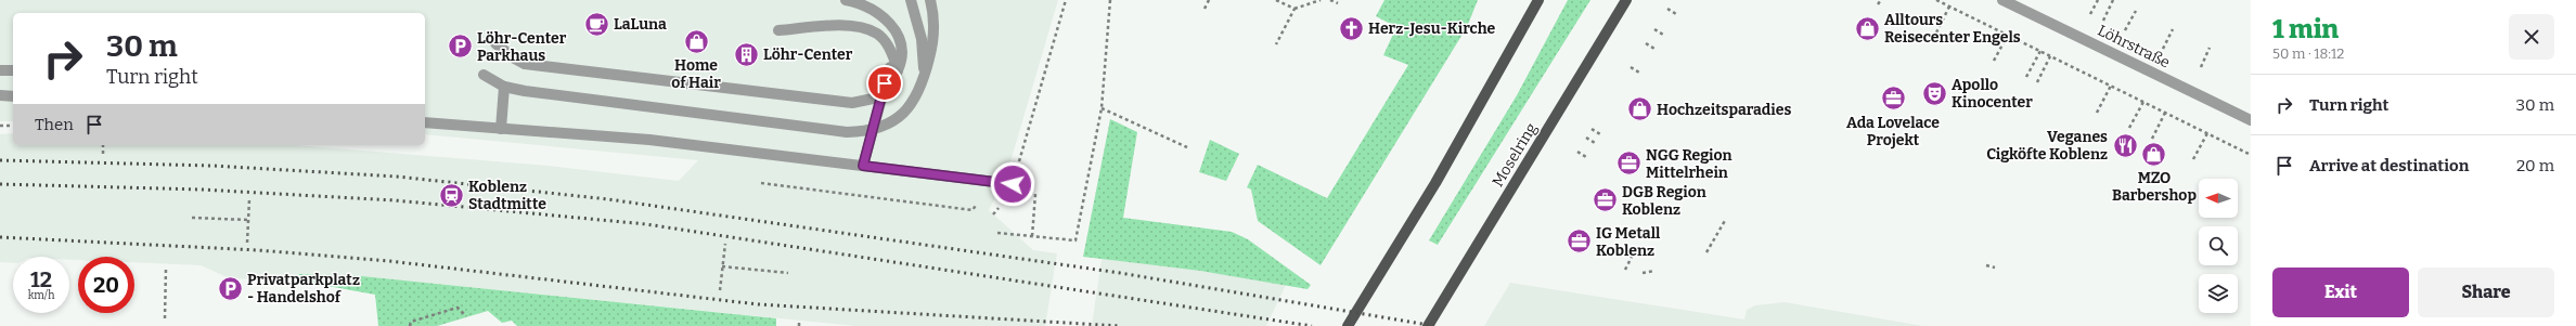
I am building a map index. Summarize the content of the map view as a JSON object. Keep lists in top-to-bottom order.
{
  "streets": {
    "main road": ["Moselring"],
    "street": ["Löhrstraße"]
  },
  "places": {
    "cafe": ["LaLuna"],
    "church": ["Herz-Jesu-Kirche"],
    "shop": [
      "Alltours Reisecenter Engels",
      "Home of Hair",
      "Hochzeitsparadies",
      "MZO Barbershop"
    ],
    "parking": ["Löhr-Center Parkhaus", "Privatparkplatz - Handelshof"],
    "building": ["Löhr-Center"],
    "theatre": ["Apollo Kinocenter"],
    "office": [
      "Ada Lovelace Projekt",
      "NGG Region Mittelrhein",
      "DGB Region Koblenz",
      "IG Metall Koblenz"
    ],
    "restaurant": ["Veganes Cigköfte Koblenz"],
    "station": ["Koblenz Stadtmitte"]
  },
  "north": "left",
  "page": {
    "heading": ["1 min", "50 m · 18:12"],
    "turn": ["30 m", "Turn right"],
    "list": [
      {
        "name": "Turn right",
        "value": "30 m"
      },
      {
        "name": "Arrive at destination",
        "value": "20 m"
      }
    ],
    "then": "Then",
    "speed": "12 km/h",
    "limit": "20",
    "buttons": ["Exit", "Share"]
  }
}
